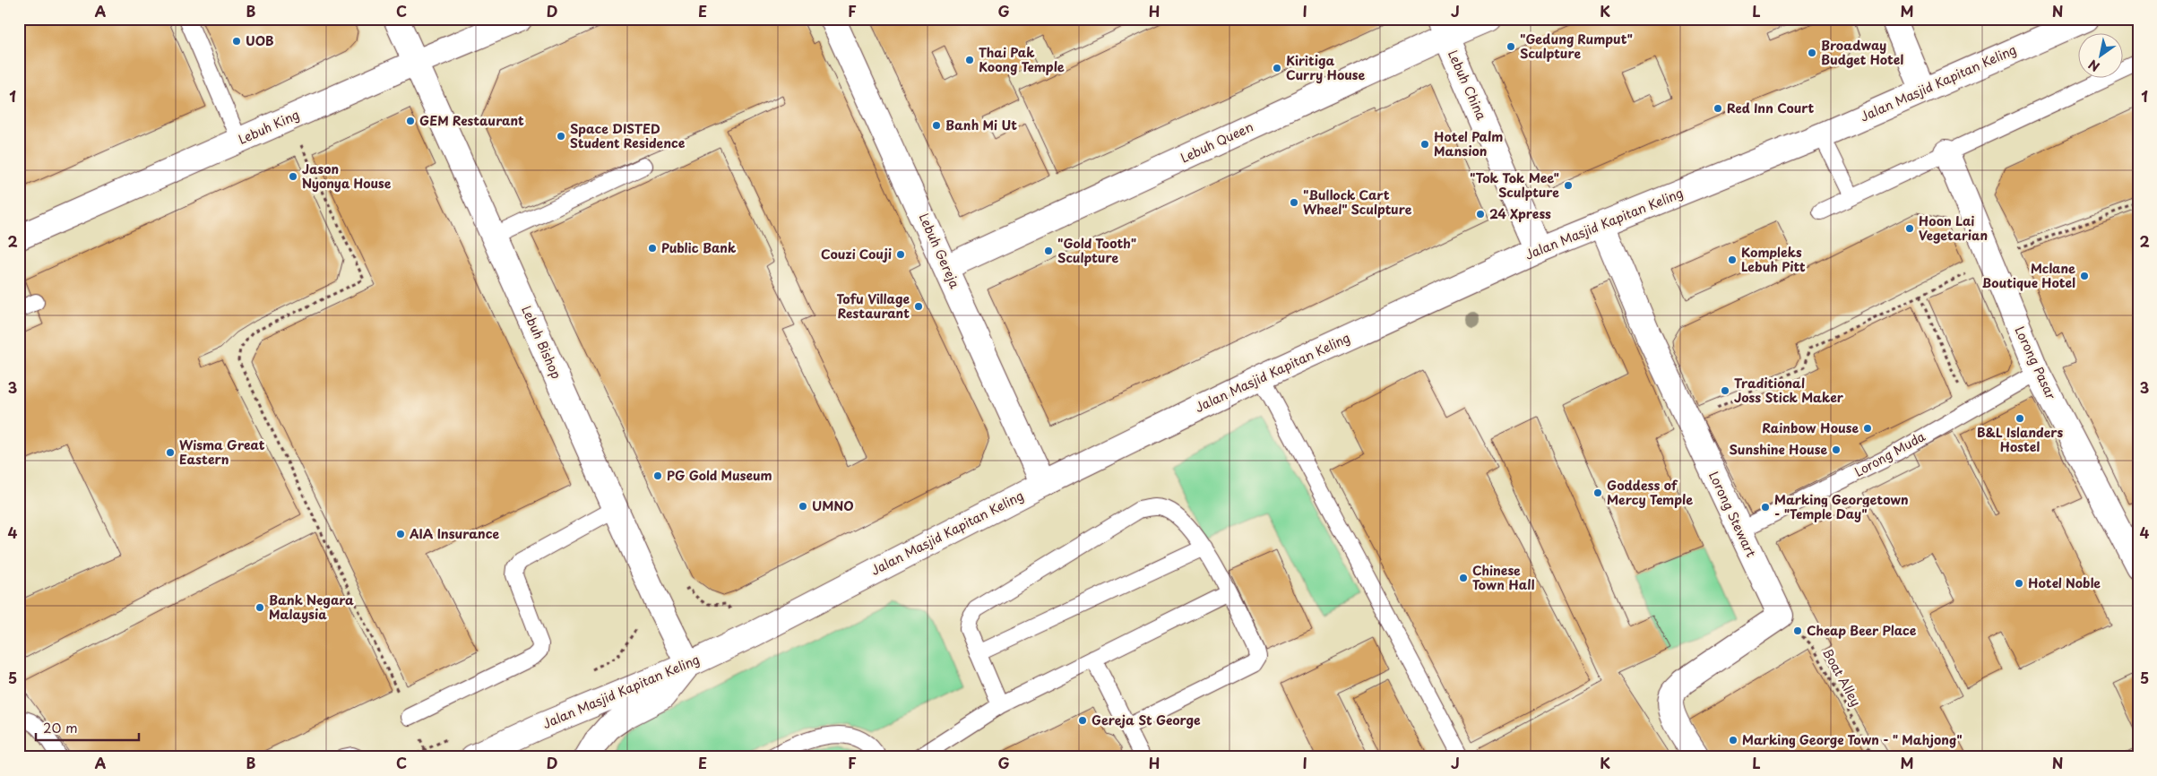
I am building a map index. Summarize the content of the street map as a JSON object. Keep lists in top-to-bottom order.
{
  "streets": {
    "street": [
      "Jalan Masjid Kapitan Keling",
      "Lebuh China",
      "Lebuh King",
      "Lebuh Queen",
      "Lebuh Gereja",
      "Lebuh Bishop",
      "Lorong Pasar",
      "Lorong Stewart"
    ],
    "lane": ["Lorong Muda"],
    "path": ["Boat Alley"]
  },
  "crossings": [
    ["Jalan Masjid Kapitan Keling", "Lebuh China"],
    ["Jalan Masjid Kapitan Keling", "Lebuh Gereja"],
    ["Jalan Masjid Kapitan Keling", "Lebuh Bishop"],
    ["Jalan Masjid Kapitan Keling", "Lorong Stewart"],
    ["Lebuh China", "Lebuh Queen"],
    ["Lebuh King", "Lebuh Bishop"],
    ["Lebuh Queen", "Lebuh Gereja"],
    ["Lorong Pasar", "Lorong Muda"],
    ["Lorong Muda", "Lorong Stewart"],
    ["Lorong Stewart", "Boat Alley"]
  ],
  "places": [
    "UOB",
    "\"Gedung Rumput\" Sculpture",
    "Broadway Budget Hotel",
    "Thai Pak Koong Temple",
    "Kiritiga Curry House",
    "Red Inn Court",
    "GEM Restaurant",
    "Banh Mi Ut",
    "Space DISTED Student Residence",
    "Hotel Palm Mansion",
    "Jason Nyonya House",
    "\"Tok Tok Mee\" Sculpture",
    "\"Bullock Cart Wheel\" Sculpture",
    "24 Xpress",
    "Hoon Lai Vegetarian",
    "Public Bank",
    "\"Gold Tooth\" Sculpture",
    "Couzi Couji",
    "Kompleks Lebuh Pitt",
    "Mclane Boutique Hotel",
    "Tofu Village Restaurant",
    "Traditional Joss Stick Maker",
    "B&L Islanders Hostel",
    "Rainbow House",
    "Sunshine House",
    "Wisma Great Eastern",
    "PG Gold Museum",
    "Goddess of Mercy Temple",
    "UMNO",
    "Marking Georgetown - \"Temple Day\"",
    "AIA Insurance",
    "Chinese Town Hall",
    "Hotel Noble",
    "Bank Negara Malaysia",
    "Cheap Beer Place",
    "Gereja St George",
    "Marking George Town - \" Mahjong\""
  ],
  "scale_bar": "20 m",
  "north": "bottom left",
  "grid": {
    "columns": [
      "A",
      "B",
      "C",
      "D",
      "E",
      "F",
      "G",
      "H",
      "I",
      "J",
      "K",
      "L",
      "M",
      "N"
    ],
    "rows": [
      "1",
      "2",
      "3",
      "4",
      "5"
    ]
  }
}
